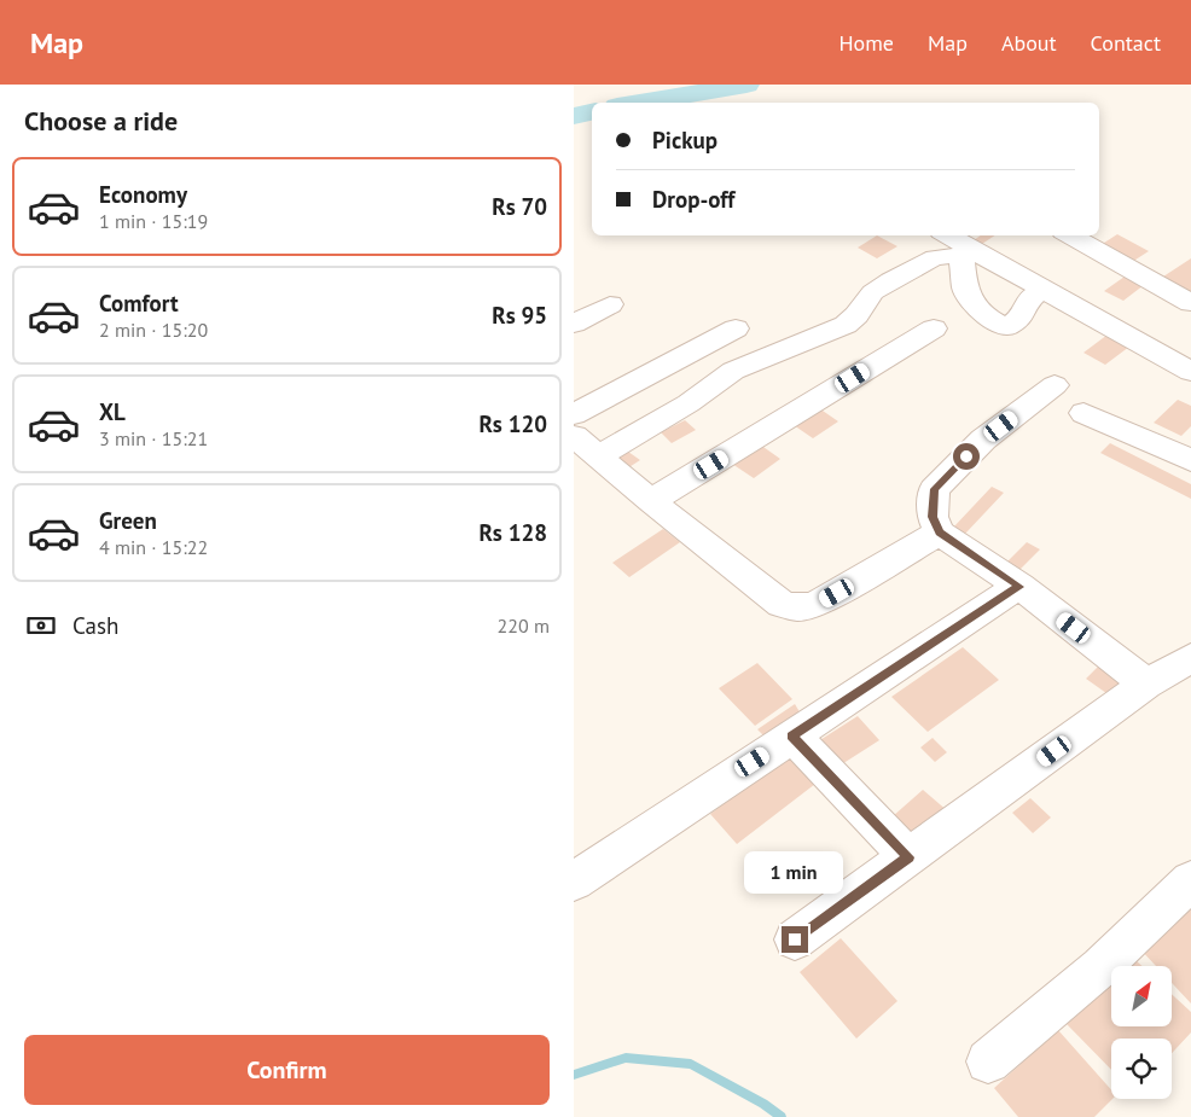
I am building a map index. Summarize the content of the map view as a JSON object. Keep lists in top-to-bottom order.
{
  "north": "top right",
  "page": {
    "header": "Map",
    "nav": [
      "Home",
      "Map",
      "About",
      "Contact"
    ],
    "heading": "Choose a ride",
    "banner": ["Pickup", "Drop-off"],
    "list": [
      {
        "name": "Economy",
        "note": "1 min · 15:19",
        "value": "Rs 70"
      },
      {
        "name": "Comfort",
        "note": "2 min · 15:20",
        "value": "Rs 95"
      },
      {
        "name": "XL",
        "note": "3 min · 15:21",
        "value": "Rs 120"
      },
      {
        "name": "Green",
        "note": "4 min · 15:22",
        "value": "Rs 128"
      }
    ],
    "pay": ["Cash", "220 m"],
    "bubble": "1 min",
    "buttons": "Confirm"
  }
}
